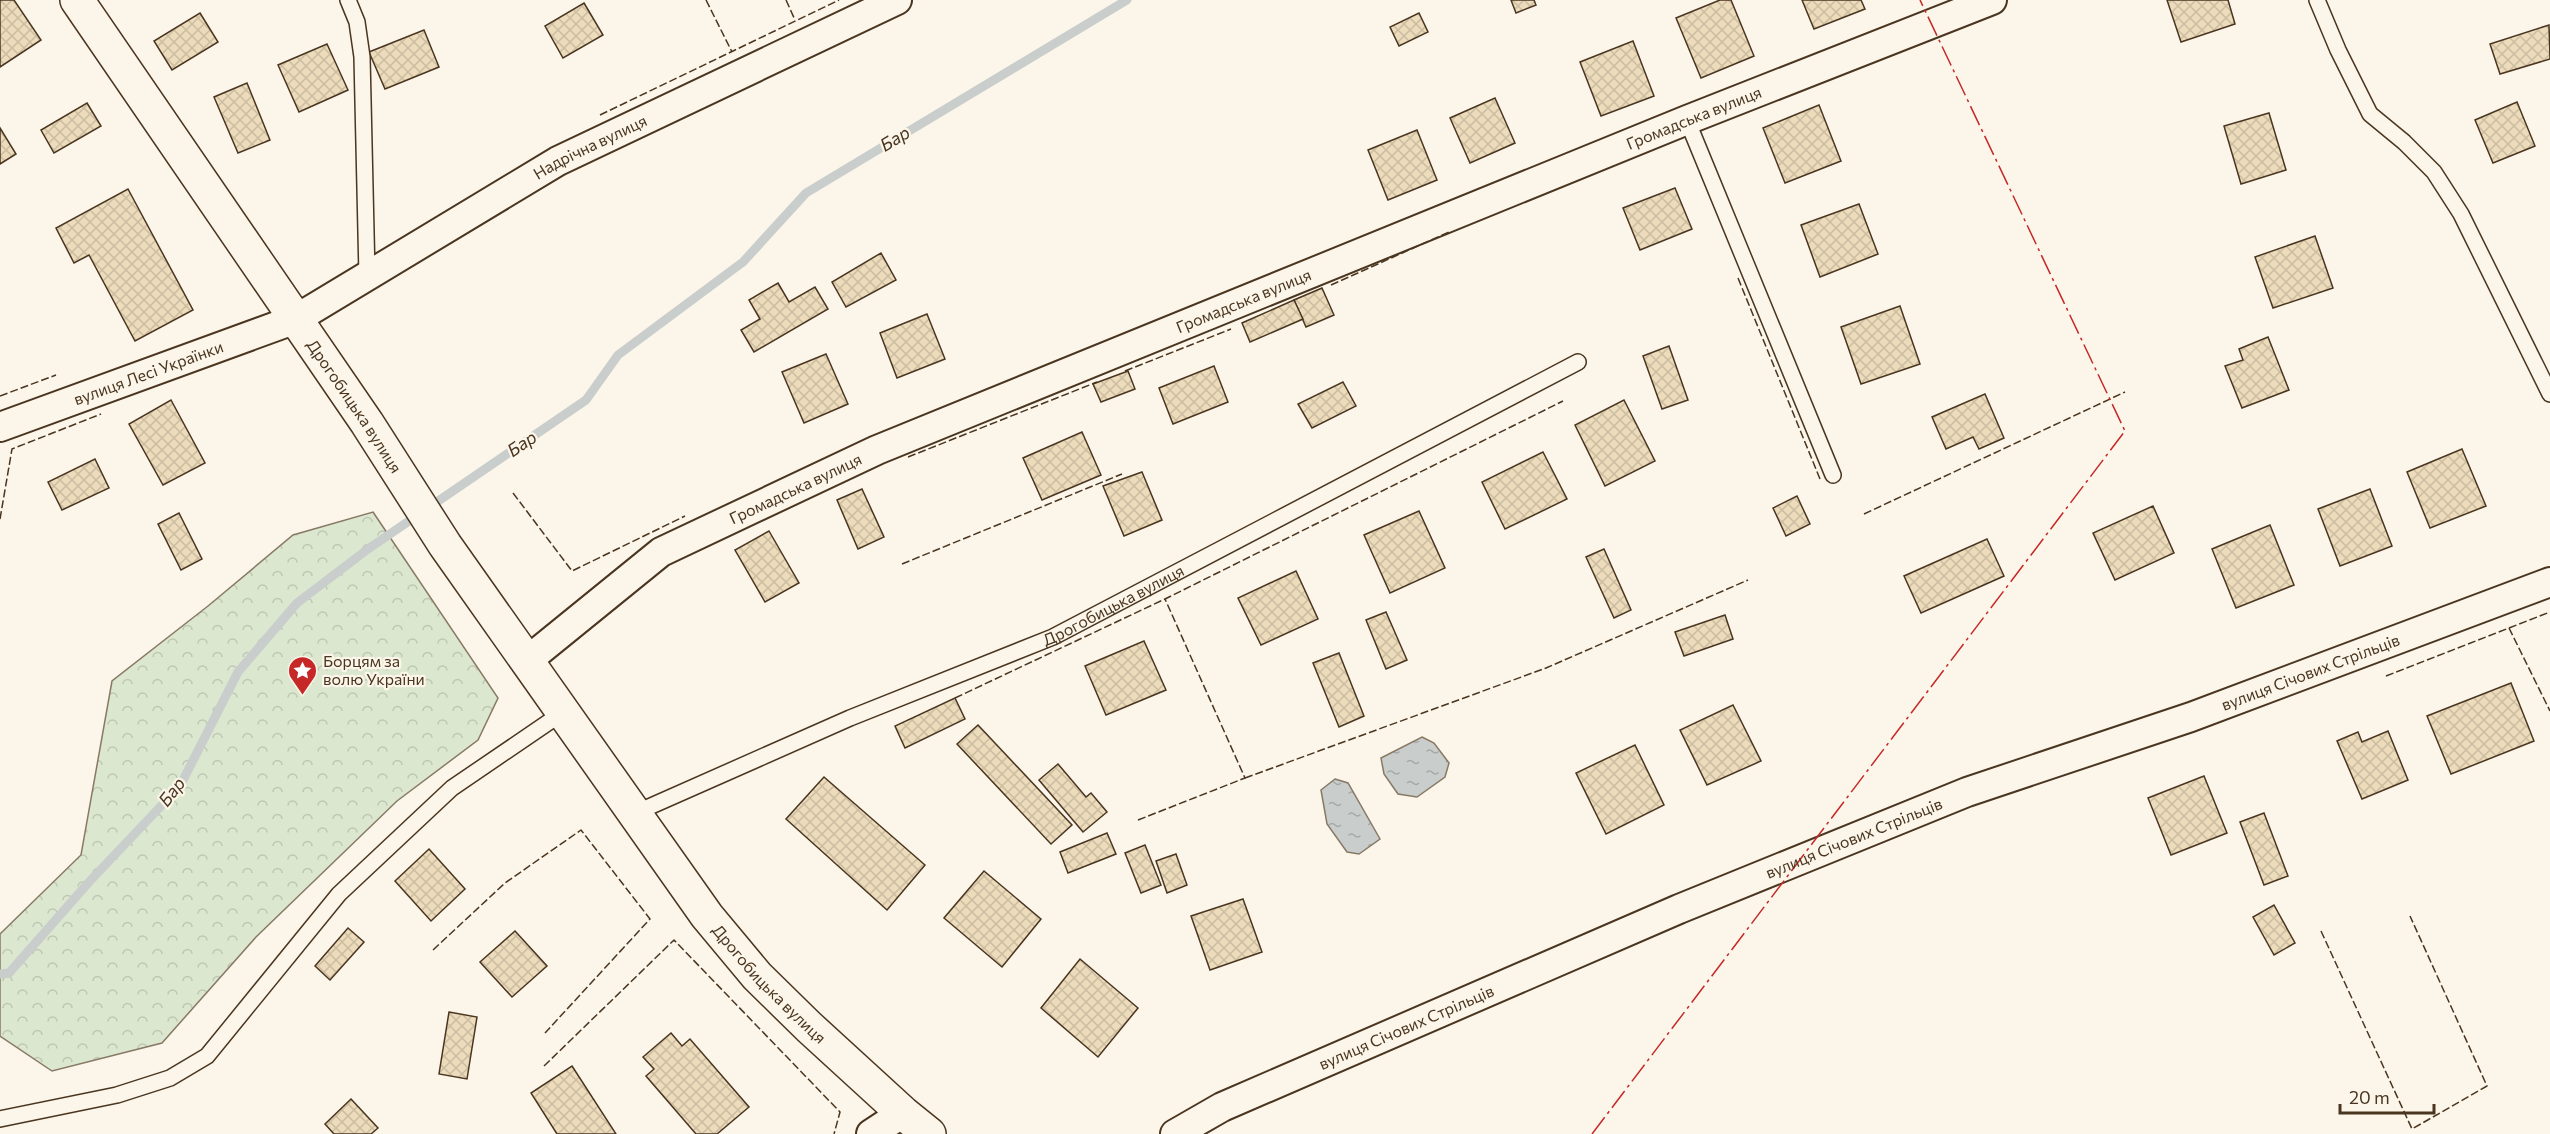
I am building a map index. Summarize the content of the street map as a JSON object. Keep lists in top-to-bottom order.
{
  "streets": {
    "main road": ["Дрогобицька вулиця"],
    "street": [
      "Громадська вулиця",
      "Надрічна вулиця",
      "вулиця Лесі Українки",
      "вулиця Січових Стрільців"
    ]
  },
  "crossings": [
    ["Громадська вулиця", "Дрогобицька вулиця"],
    ["Надрічна вулиця", "вулиця Лесі Українки"],
    ["Надрічна вулиця", "Дрогобицька вулиця"],
    ["вулиця Лесі Українки", "Дрогобицька вулиця"]
  ],
  "water": ["Бар"],
  "places": {
    "place": ["Борцям за волю України"]
  },
  "scale_bar": "20 m"
}
